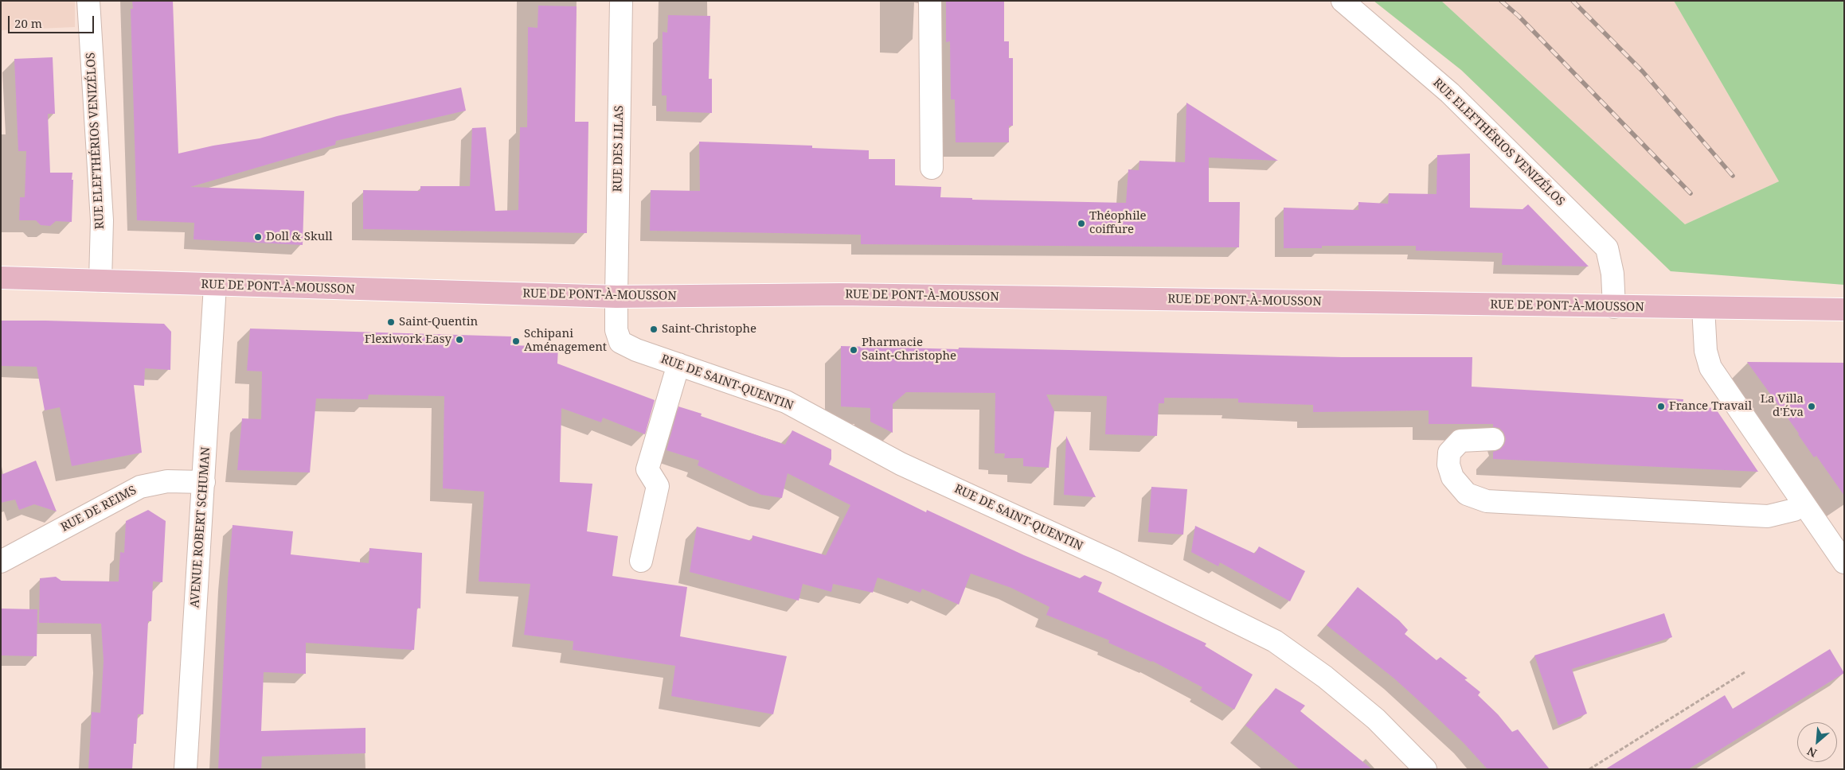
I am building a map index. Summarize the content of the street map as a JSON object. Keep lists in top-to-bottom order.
{
  "streets": {
    "main road": ["RUE DE PONT-À-MOUSSON"],
    "street": [
      "RUE ELEFTHÉRIOS VENIZÉLOS",
      "RUE DES LILAS",
      "RUE DE SAINT-QUENTIN",
      "RUE DE REIMS",
      "AVENUE ROBERT SCHUMAN"
    ]
  },
  "crossings": [
    ["RUE ELEFTHÉRIOS VENIZÉLOS", "RUE DE PONT-À-MOUSSON"],
    ["RUE DES LILAS", "RUE DE PONT-À-MOUSSON"],
    ["RUE DES LILAS", "RUE DE SAINT-QUENTIN"],
    ["RUE DE PONT-À-MOUSSON", "RUE DE SAINT-QUENTIN"],
    ["RUE DE PONT-À-MOUSSON", "AVENUE ROBERT SCHUMAN"],
    ["RUE DE REIMS", "AVENUE ROBERT SCHUMAN"]
  ],
  "places": [
    "Théophile coiffure",
    "Doll & Skull",
    "Saint-Quentin",
    "Saint-Christophe",
    "Flexiwork Easy",
    "Schipani Aménagement",
    "Pharmacie Saint-Christophe",
    "France Travail",
    "La Villa d'Éva"
  ],
  "scale_bar": "20 m",
  "north": "bottom left"
}
